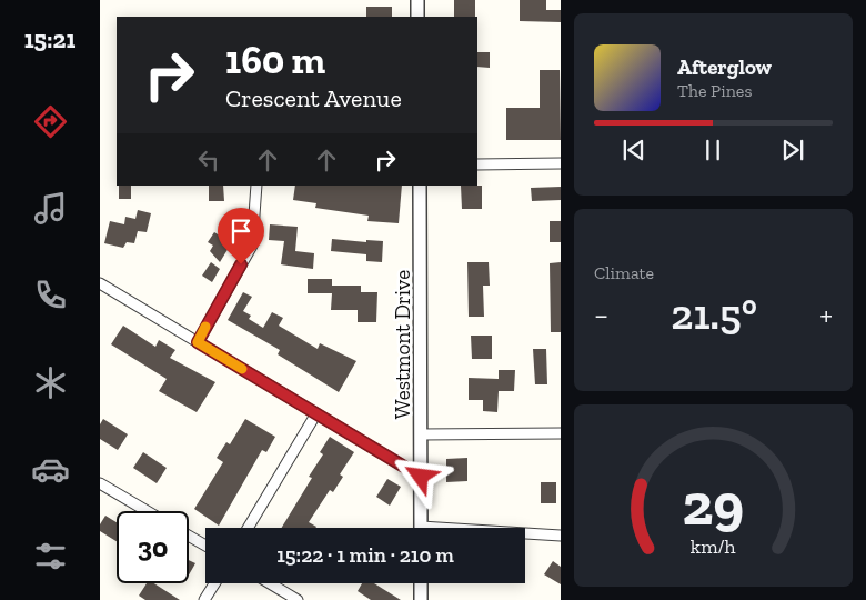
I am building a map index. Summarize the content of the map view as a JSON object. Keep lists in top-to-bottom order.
{
  "streets": {
    "street": ["Westmont Drive"]
  },
  "page": {
    "tabs": "15:21",
    "turn": ["160 m", "Crescent Avenue"],
    "song": ["Afterglow", "The Pines"],
    "tile": "Climate",
    "heat": ["−", "21.5°", "+"],
    "limit": "30",
    "trip": "15:22 · 1 min · 210 m",
    "gauge": ["29", "km/h"]
  }
}
